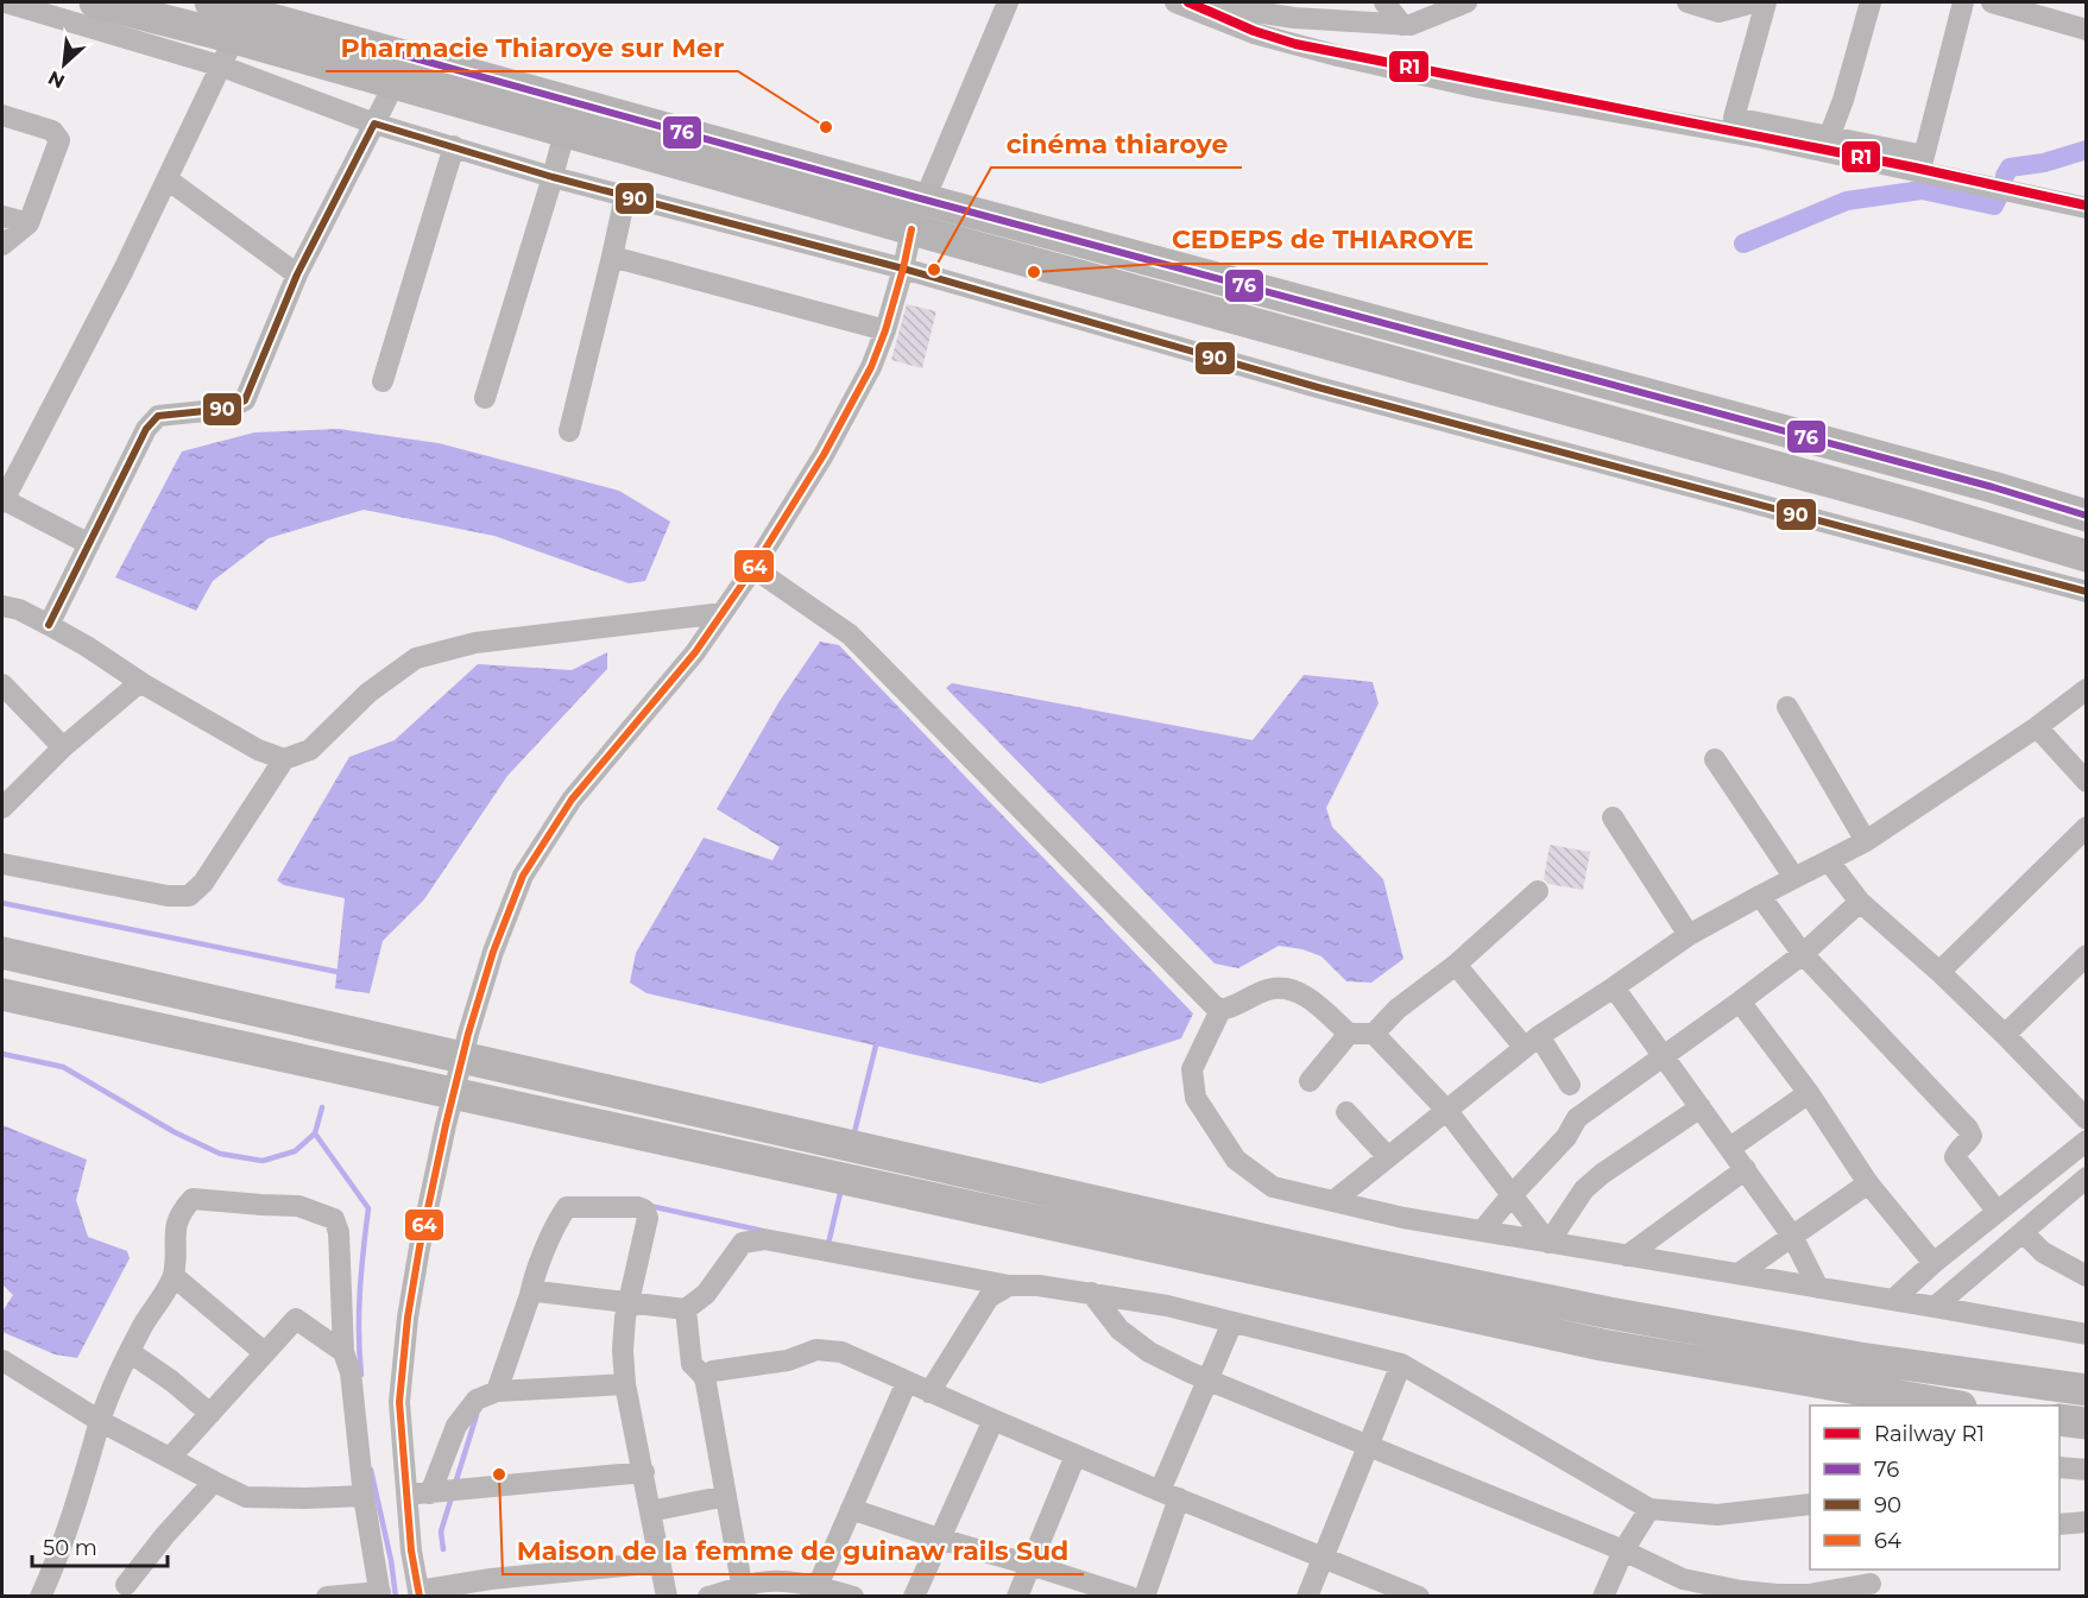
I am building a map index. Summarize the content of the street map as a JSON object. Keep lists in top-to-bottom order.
{
  "places": [
    "Pharmacie Thiaroye sur Mer",
    "cinéma thiaroye",
    "CEDEPS de THIAROYE",
    "Maison de la femme de guinaw rails Sud"
  ],
  "lines": [
    "rail line R1",
    "transit line 76",
    "transit line 90",
    "transit line 64"
  ],
  "legend": [
    "Railway R1",
    "76",
    "90",
    "64"
  ],
  "scale_bar": "50 m",
  "north": "bottom left"
}
